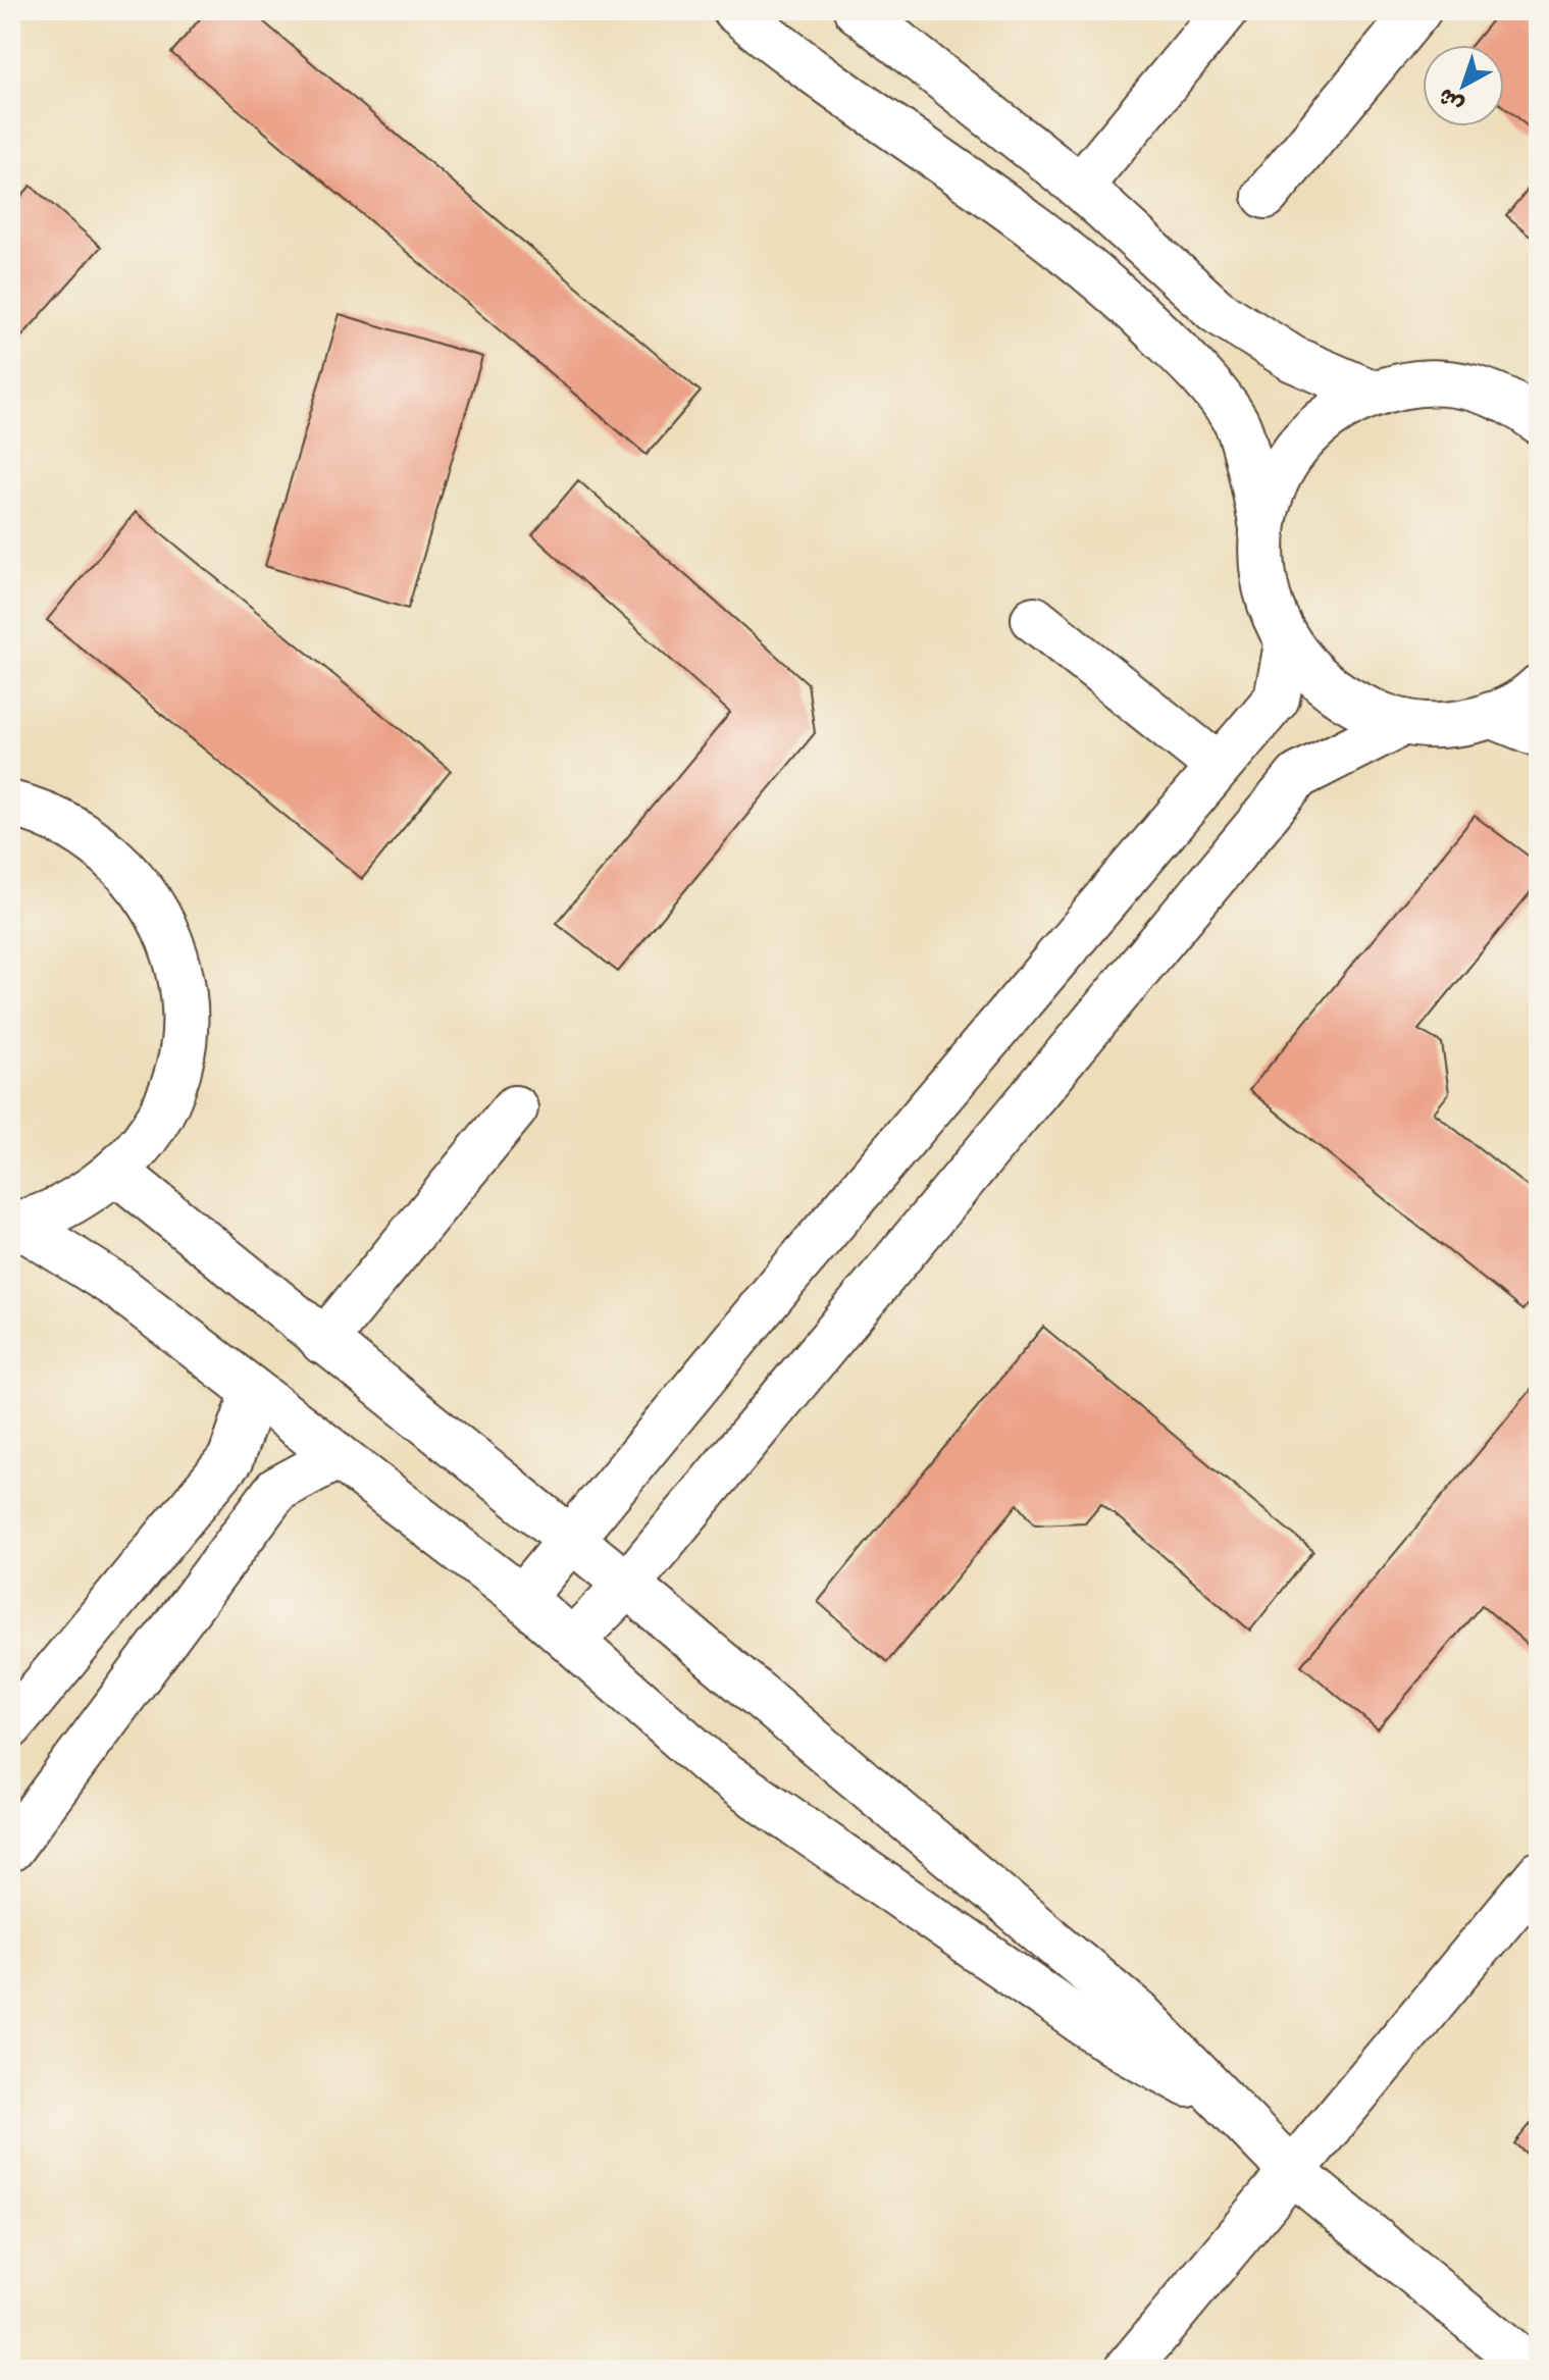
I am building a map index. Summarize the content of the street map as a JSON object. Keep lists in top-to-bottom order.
{
  "north": "bottom left"
}
